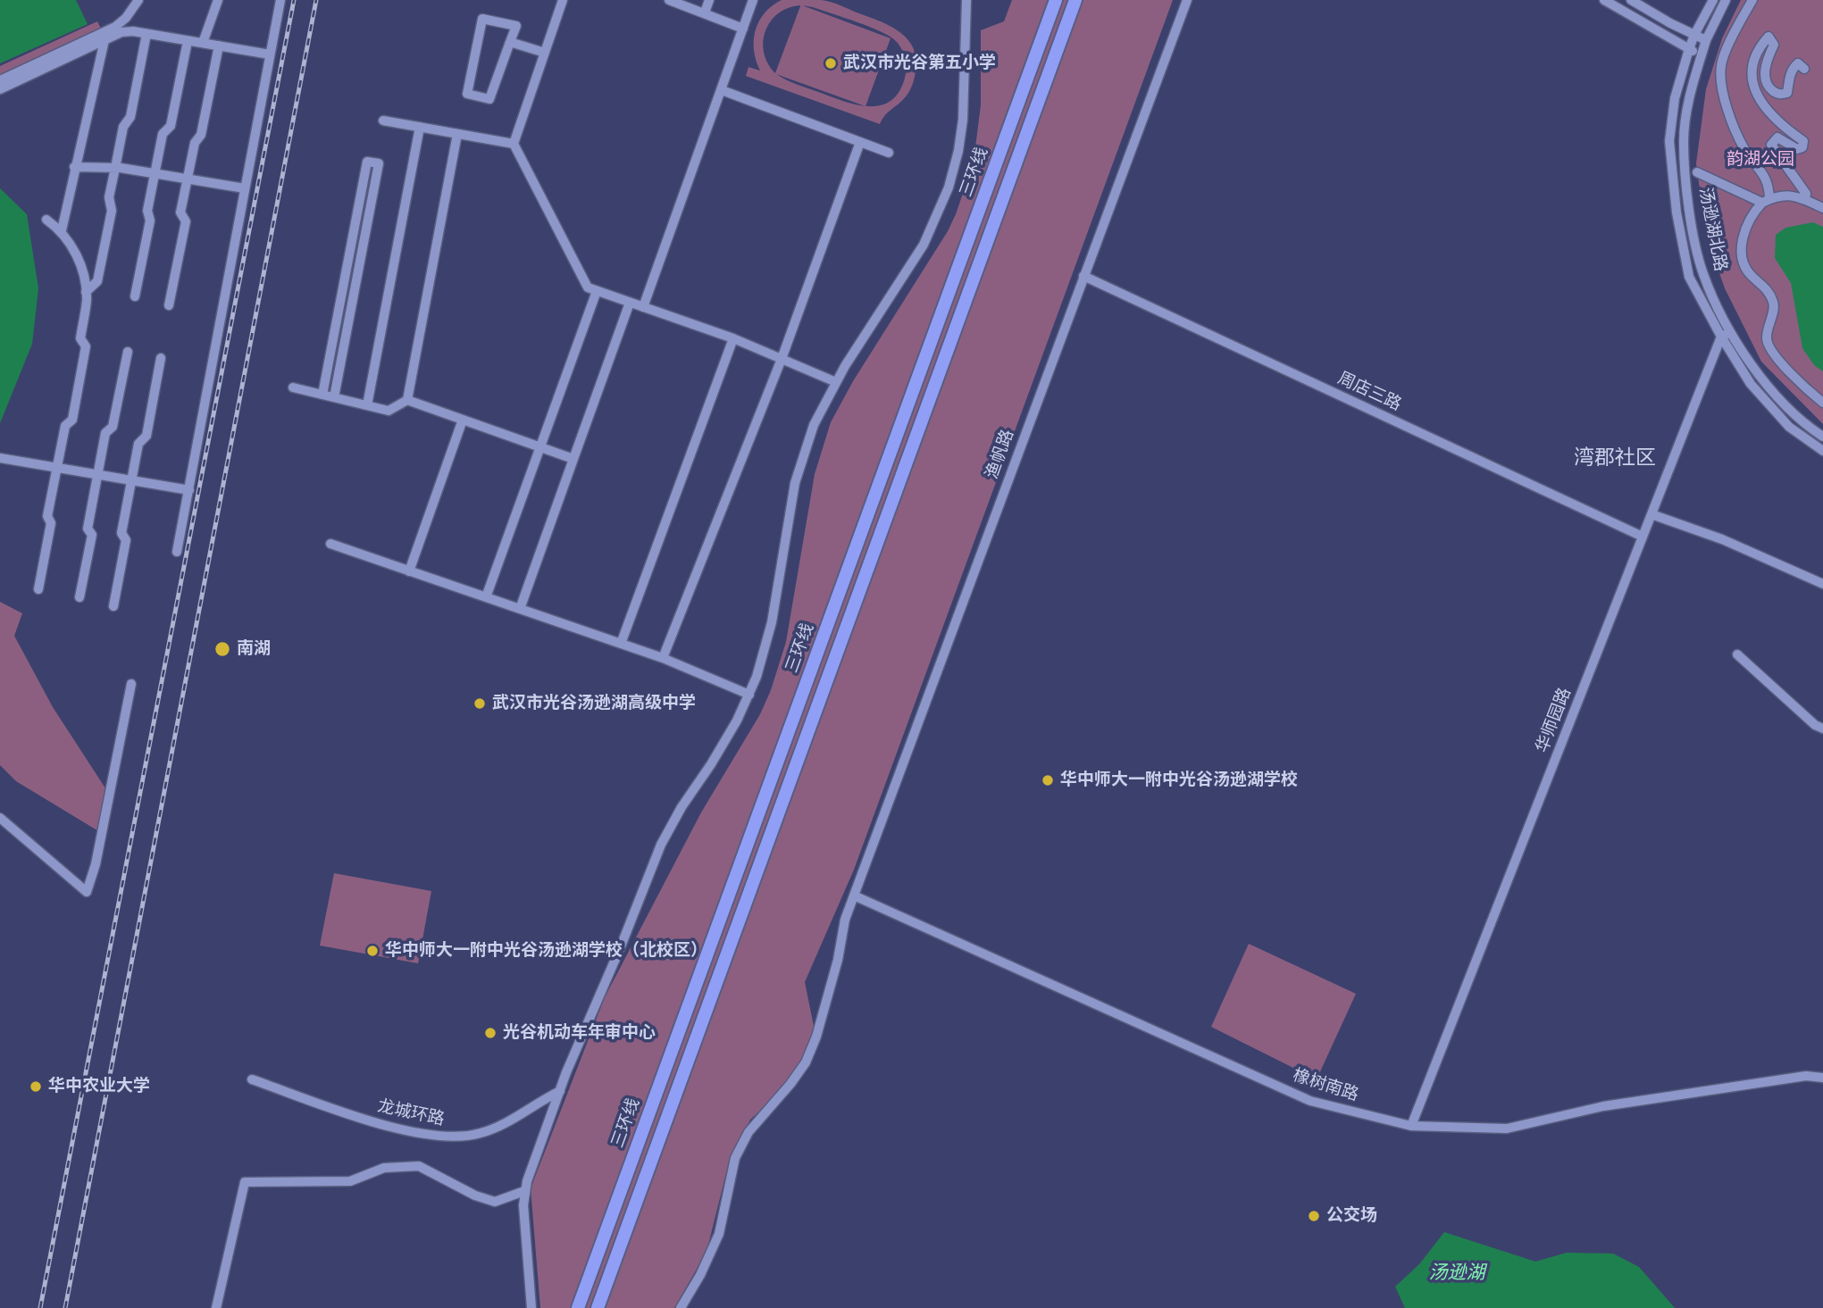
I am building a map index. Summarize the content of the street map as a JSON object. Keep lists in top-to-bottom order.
{
  "streets": {
    "highway": ["三环线"],
    "street": [
      "汤逊湖北路",
      "周店三路",
      "渔帆路",
      "华师园路",
      "橡树南路",
      "龙城环路"
    ]
  },
  "crossings": [
    ["汤逊湖北路", "华师园路"],
    ["周店三路", "渔帆路"],
    ["周店三路", "华师园路"],
    ["渔帆路", "橡树南路"],
    ["华师园路", "橡树南路"]
  ],
  "districts": ["湾郡社区"],
  "water": ["汤逊湖"],
  "parks": ["韵湖公园"],
  "places": [
    "武汉市光谷第五小学",
    "南湖",
    "武汉市光谷汤逊湖高级中学",
    "华中师大一附中光谷汤逊湖学校",
    "华中师大一附中光谷汤逊湖学校（北校区）",
    "光谷机动车年审中心",
    "华中农业大学",
    "公交场"
  ]
}
